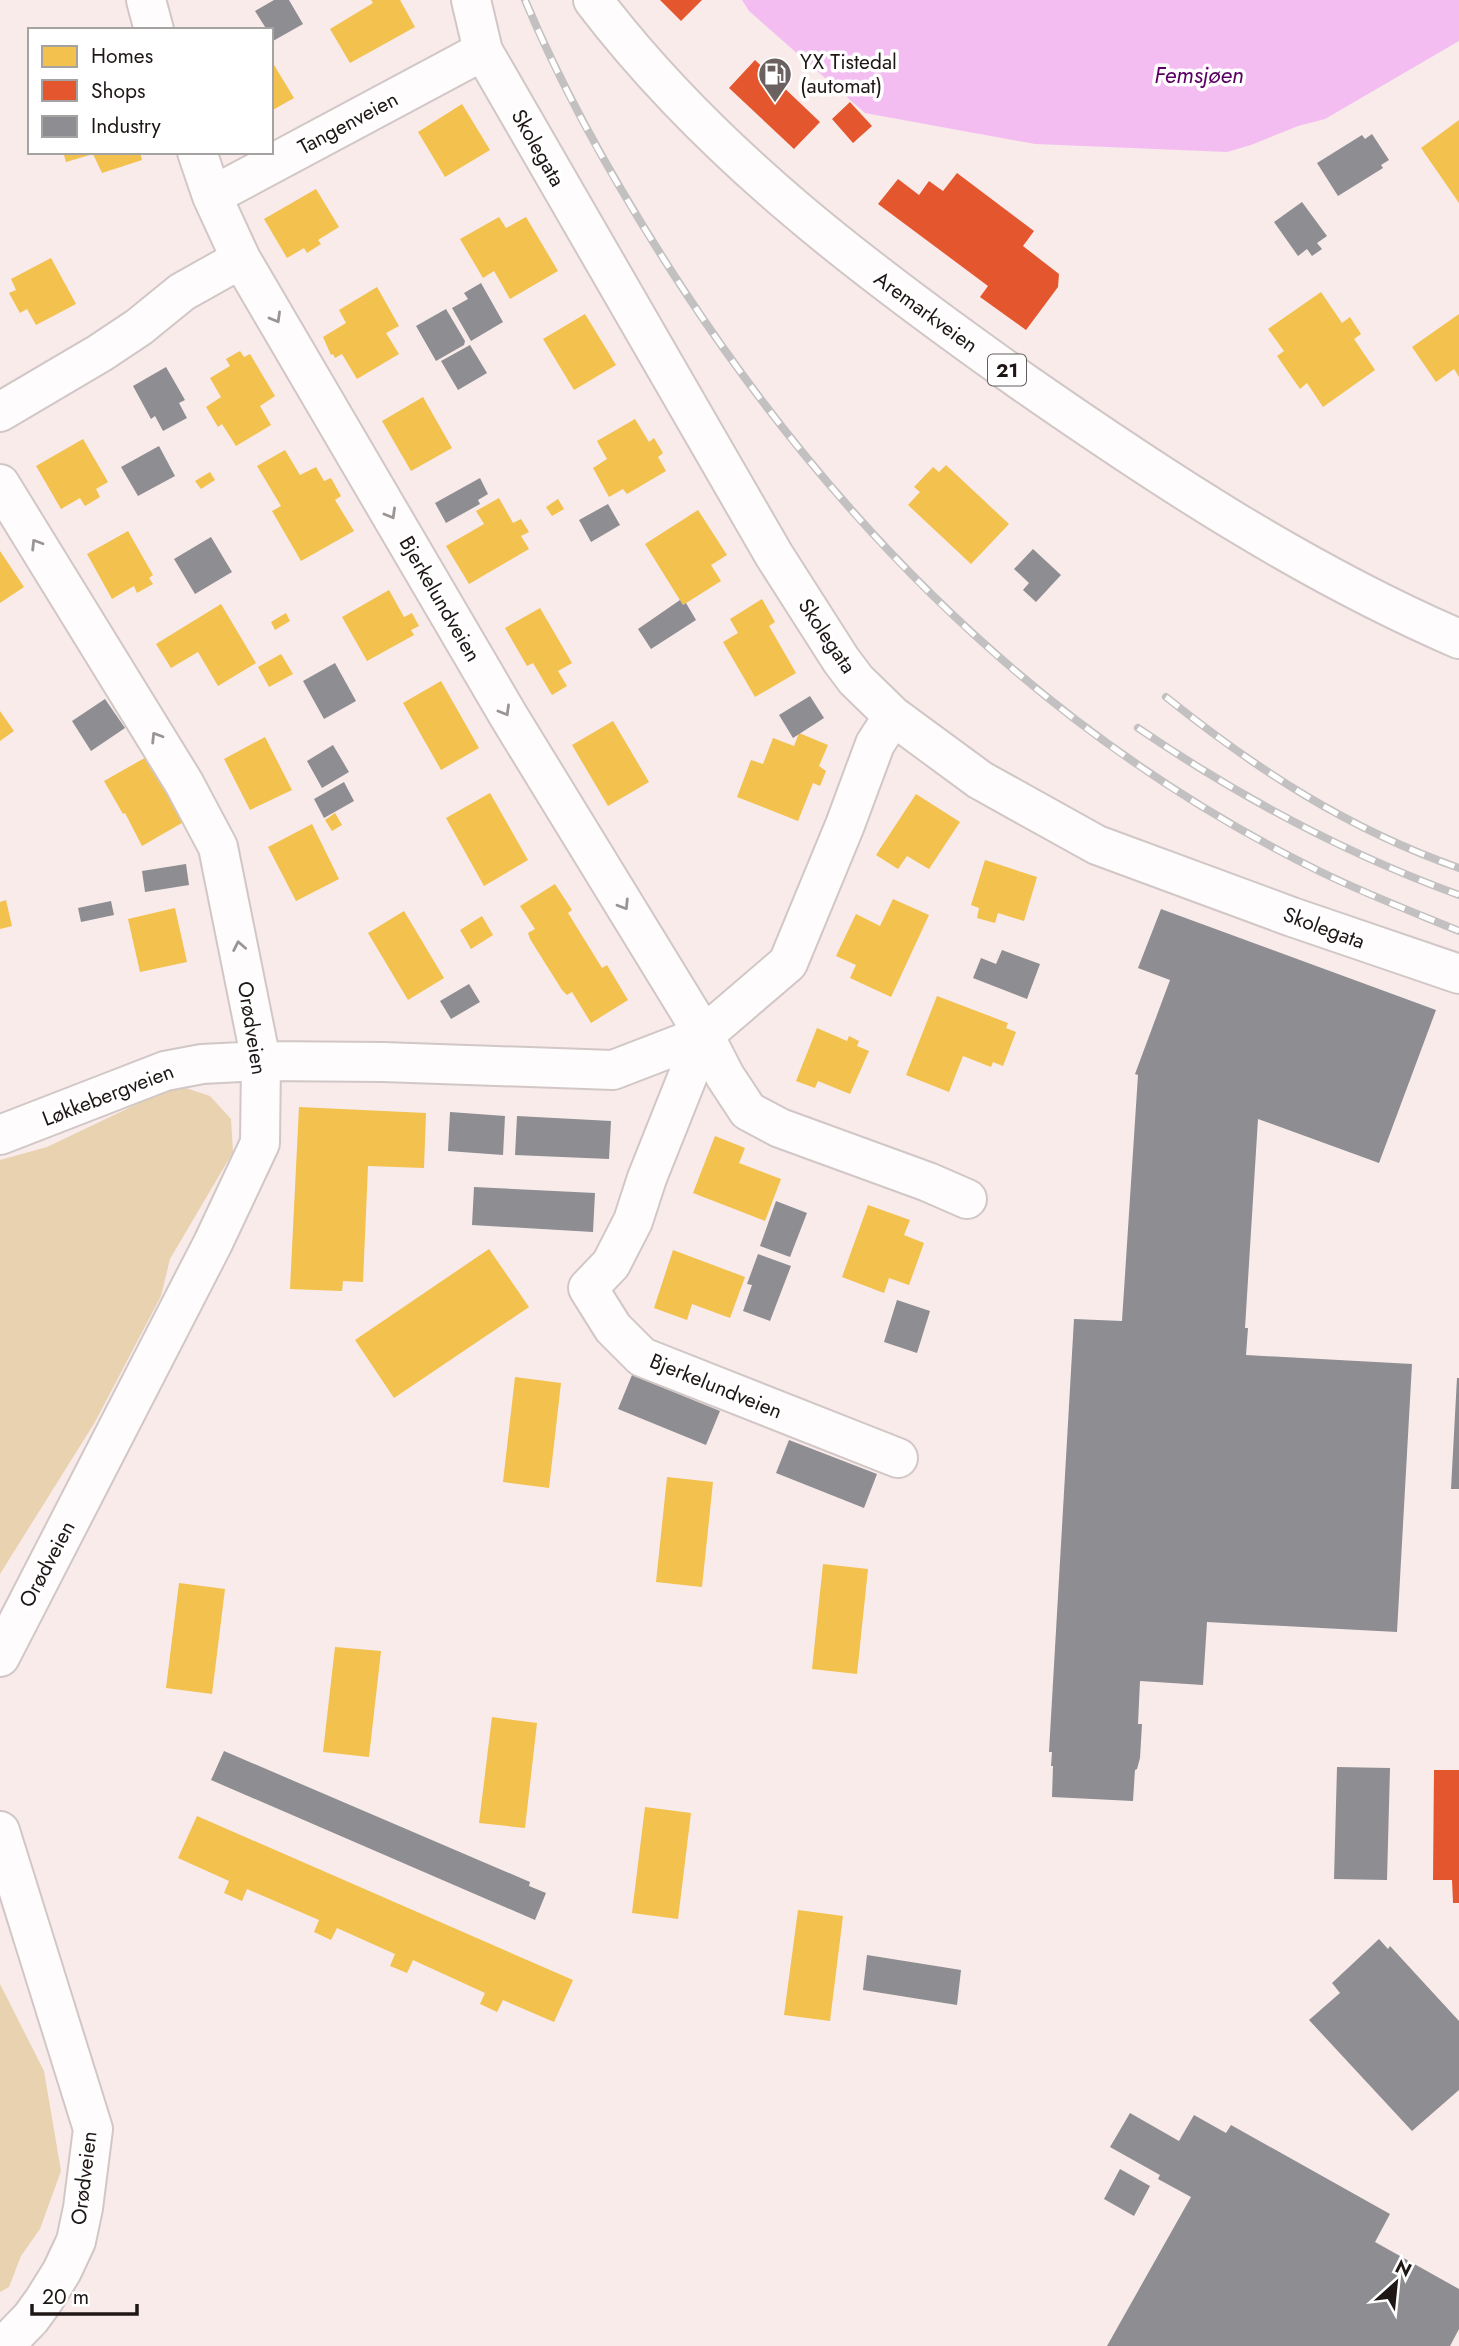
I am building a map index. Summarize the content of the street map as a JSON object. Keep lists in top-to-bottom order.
{
  "streets": {
    "street": [
      "Tangenveien",
      "Skolegata",
      "Aremarkveien",
      "21",
      "Bjerkelundveien",
      "Orødveien",
      "Løkkebergveien"
    ]
  },
  "crossings": [
    ["Tangenveien", "Skolegata"],
    ["Tangenveien", "Bjerkelundveien"],
    ["Skolegata", "Bjerkelundveien"],
    ["Bjerkelundveien", "Løkkebergveien"],
    ["Orødveien", "Løkkebergveien"]
  ],
  "one_way": ["Bjerkelundveien"],
  "water": ["Femsjøen"],
  "places": {
    "fuel station": ["YX Tistedal (automat)"]
  },
  "legend": ["Homes", "Shops", "Industry"],
  "scale_bar": "20 m",
  "north": "top right"
}
